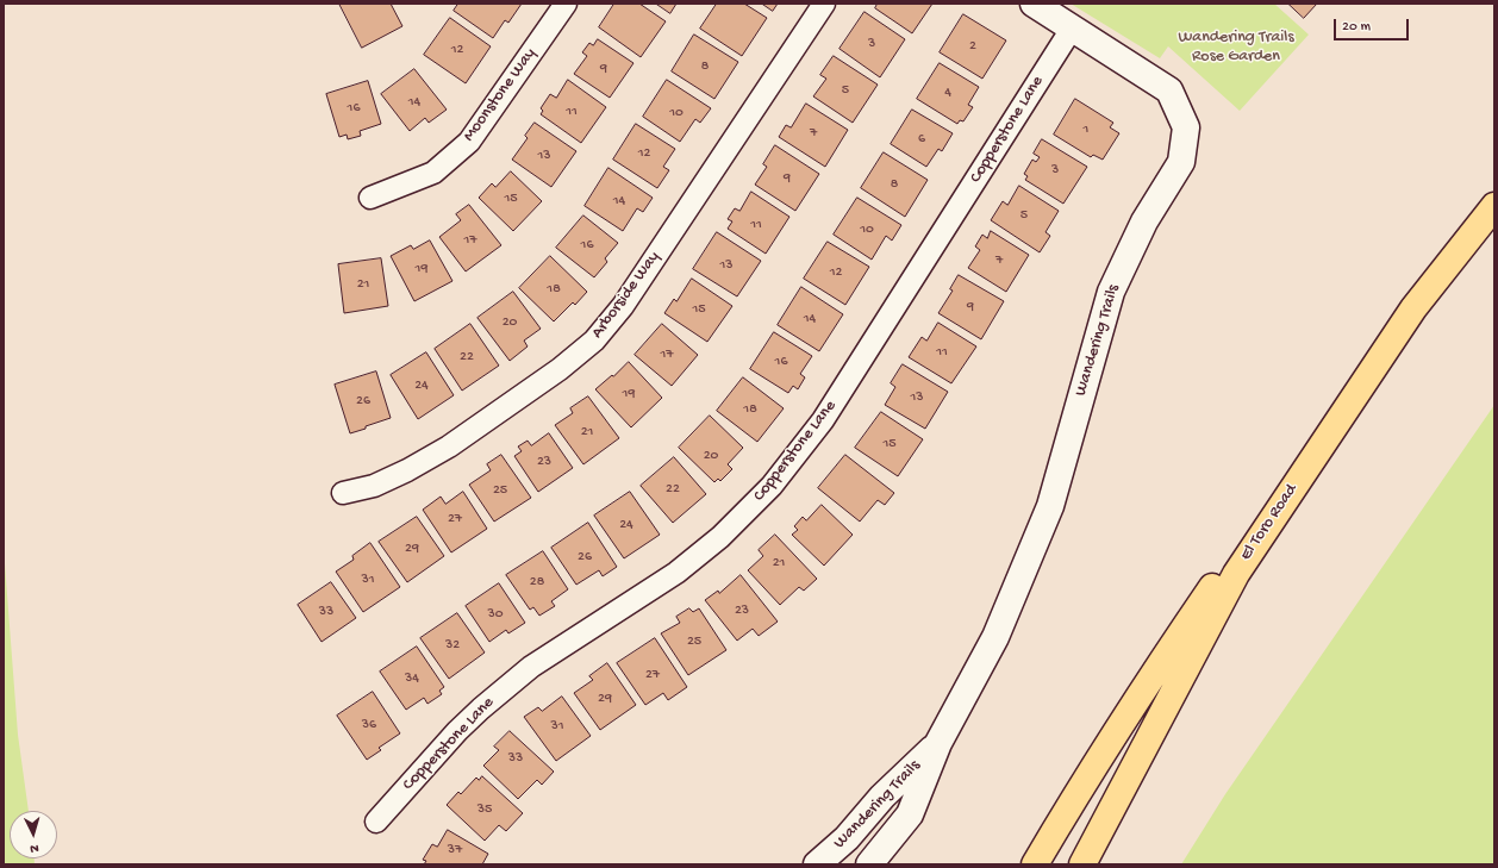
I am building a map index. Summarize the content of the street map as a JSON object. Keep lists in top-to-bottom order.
{
  "streets": {
    "main road": ["El Toro Road"],
    "street": [
      "Moonstone Way",
      "Copperstone Lane",
      "Arborside Way",
      "Wandering Trails"
    ]
  },
  "crossings": [
    ["Copperstone Lane", "Wandering Trails"]
  ],
  "parks": ["Wandering Trails Rose Garden"],
  "house_numbers": [
    "3",
    "2",
    "12",
    "8",
    "9",
    "5",
    "4",
    "14",
    "16",
    "11",
    "10",
    "1",
    "7",
    "6",
    "12",
    "13",
    "3",
    "9",
    "8",
    "15",
    "14",
    "5",
    "11",
    "10",
    "17",
    "16",
    "7",
    "13",
    "19",
    "12",
    "21",
    "18",
    "9",
    "15",
    "14",
    "20",
    "11",
    "17",
    "22",
    "16",
    "24",
    "19",
    "13",
    "26",
    "18",
    "21",
    "15",
    "20",
    "23",
    "22",
    "25",
    "27",
    "24",
    "29",
    "26",
    "21",
    "31",
    "28",
    "23",
    "33",
    "30",
    "25",
    "32",
    "27",
    "34",
    "29",
    "36",
    "31",
    "33",
    "35",
    "37"
  ],
  "scale_bar": "20 m",
  "north": "bottom"
}
